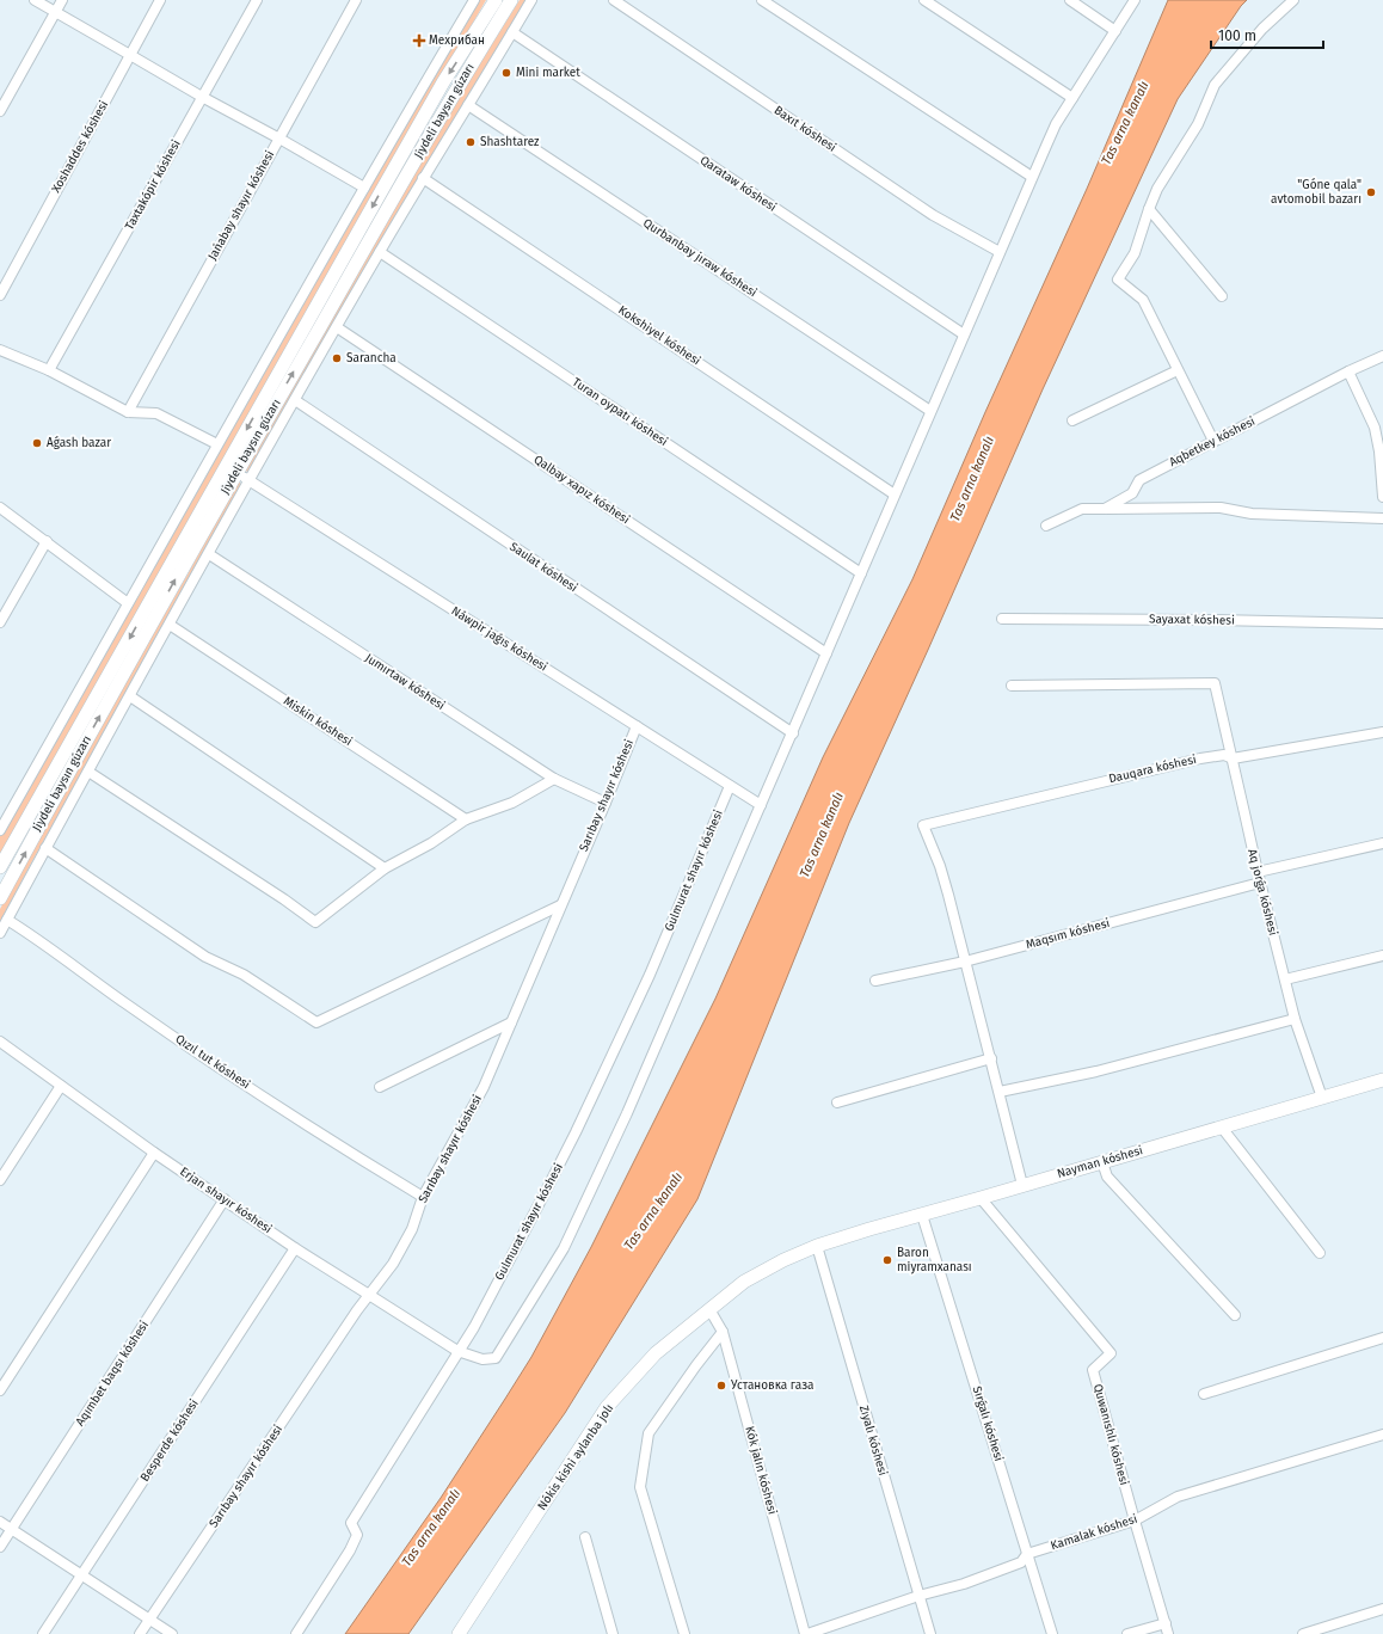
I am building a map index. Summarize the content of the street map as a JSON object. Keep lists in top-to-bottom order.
{
  "streets": {
    "main road": ["Jiydeli baysın gúzarı", "Nayman kóshesi", "Nókis kishi aylanba jolı"],
    "street": [
      "Baxıt kóshesi",
      "Xoshaddes kóshesi",
      "Qarataw kóshesi",
      "Taxtakópir kóshesi",
      "Jańabay shayır kóshesi",
      "Qurbanbay jıraw kóshesi",
      "Kokshiyel kóshesi",
      "Turan oypatı kóshesi",
      "Aqbetkey kóshesi",
      "Qalbay xapız kóshesi",
      "Saulat kóshesi",
      "Sayaxat kóshesi",
      "Náwpir jaǵıs kóshesi",
      "Jumırtaw kóshesi",
      "Miskin kóshesi",
      "Dauqara kóshesi",
      "Sarıbay shayır kóshesi",
      "Gulmurat shayır kóshesi",
      "Aq jorǵa kóshesi",
      "Maqsım kóshesi",
      "Qızıl tut kóshesi",
      "Erjan shayır kóshesi",
      "Aqımbet baqsı kóshesi",
      "Sırǵalı kóshesi",
      "Quwanıshlı kóshesi",
      "Besperde kóshesi",
      "Zıyalı kóshesi",
      "Kók jalın kóshesi",
      "Kamalak kóshesi"
    ]
  },
  "crossings": [
    ["Jiydeli baysın gúzarı", "Náwpir jaǵıs kóshesi"],
    ["Náwpir jaǵıs kóshesi", "Sarıbay shayır kóshesi"],
    ["Náwpir jaǵıs kóshesi", "Gulmurat shayır kóshesi"],
    ["Náwpir jaǵıs kóshesi", "Erjan shayır kóshesi"],
    ["Jumırtaw kóshesi", "Sarıbay shayır kóshesi"],
    ["Dauqara kóshesi", "Aq jorǵa kóshesi"],
    ["Dauqara kóshesi", "Maqsım kóshesi"],
    ["Sarıbay shayır kóshesi", "Qızıl tut kóshesi"],
    ["Sarıbay shayır kóshesi", "Erjan shayır kóshesi"],
    ["Gulmurat shayır kóshesi", "Erjan shayır kóshesi"],
    ["Aq jorǵa kóshesi", "Maqsım kóshesi"],
    ["Aq jorǵa kóshesi", "Nayman kóshesi"],
    ["Nayman kóshesi", "Sırǵalı kóshesi"],
    ["Nayman kóshesi", "Quwanıshlı kóshesi"],
    ["Nayman kóshesi", "Zıyalı kóshesi"],
    ["Nayman kóshesi", "Nókis kishi aylanba jolı"],
    ["Erjan shayır kóshesi", "Aqımbet baqsı kóshesi"],
    ["Erjan shayır kóshesi", "Besperde kóshesi"],
    ["Sırǵalı kóshesi", "Kamalak kóshesi"],
    ["Quwanıshlı kóshesi", "Kamalak kóshesi"],
    ["Zıyalı kóshesi", "Nókis kishi aylanba jolı"],
    ["Zıyalı kóshesi", "Kamalak kóshesi"],
    ["Nókis kishi aylanba jolı", "Kók jalın kóshesi"],
    ["Kók jalın kóshesi", "Kamalak kóshesi"]
  ],
  "water": ["Tas arna kanalı"],
  "places": {
    "health": ["Мехрибан"],
    "other": [
      "Mini market",
      "Shashtarez",
      "\"Góne qala\" avtomobil bazarı",
      "Sarancha",
      "Aǵash bazar",
      "Baron miyramxanası",
      "Установка газа"
    ]
  },
  "scale_bar": "100 m"
}
